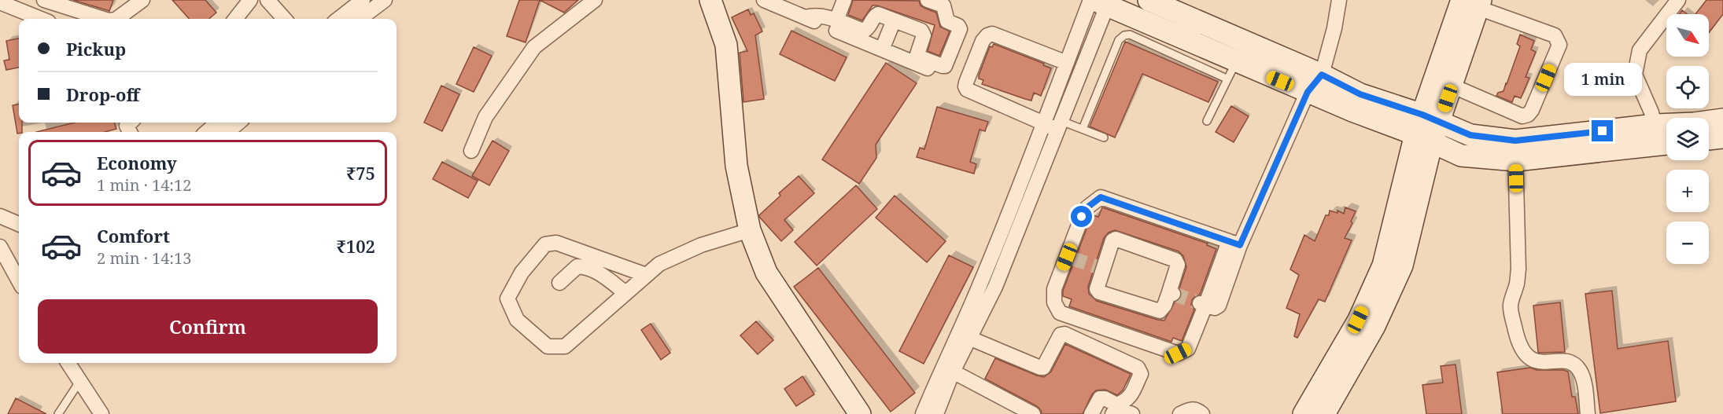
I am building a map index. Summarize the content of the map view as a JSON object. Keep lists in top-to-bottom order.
{
  "north": "bottom right",
  "page": {
    "map_buttons": ["+", "−"],
    "banner": ["Pickup", "Drop-off"],
    "bubble": "1 min",
    "list": [
      {
        "name": "Economy",
        "note": "1 min · 14:12",
        "value": "₹75"
      },
      {
        "name": "Comfort",
        "note": "2 min · 14:13",
        "value": "₹102"
      }
    ],
    "buttons": "Confirm"
  }
}
